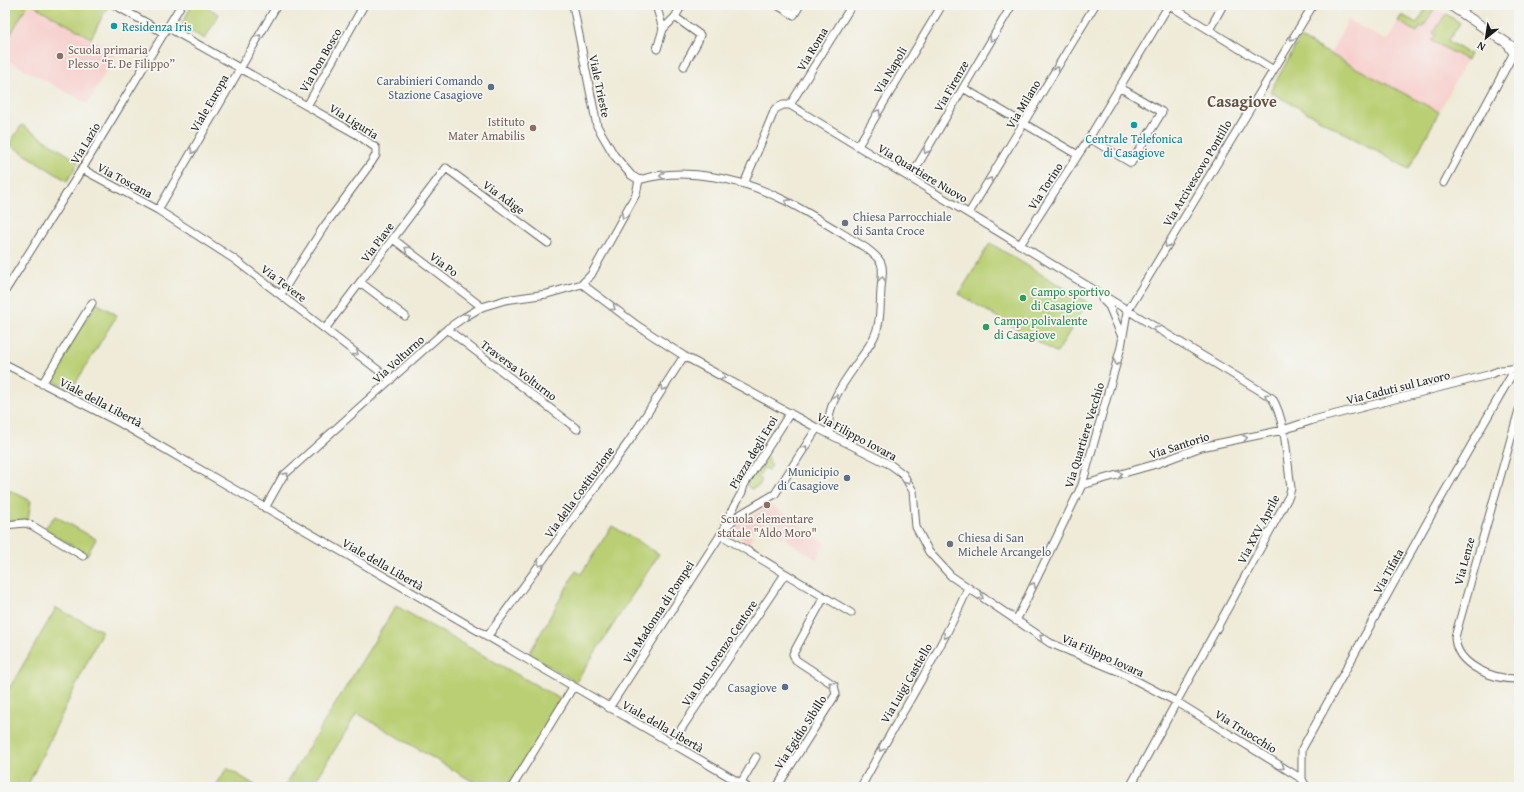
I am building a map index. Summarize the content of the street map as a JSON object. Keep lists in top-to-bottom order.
{
  "streets": {
    "street": [
      "Via Roma",
      "Via Don Bosco",
      "Via Napoli",
      "Viale Trieste",
      "Via Firenze",
      "Viale Europa",
      "Via Milano",
      "Via Liguria",
      "Via Lazio",
      "Via Quartiere Nuovo",
      "Via Arcivescovo Pontillo",
      "Via Toscana",
      "Via Torino",
      "Via Adige",
      "Via Piave",
      "Via Po",
      "Via Tevere",
      "Via Volturno",
      "Traversa Volturno",
      "Via Caduti sul Lavoro",
      "Viale della Libertà",
      "Via Quartiere Vecchio",
      "Via Filippo Iovara",
      "Via Santorio",
      "Piazza degli Eroi",
      "Via della Costituzione",
      "Via XXV Aprile",
      "Via Lenze",
      "Via Tifata",
      "Via Madonna di Pompei",
      "Via Don Lorenzo Centore",
      "Via Luigi Castiello",
      "Via Truocchio",
      "Via Egidio Sibillo"
    ]
  },
  "crossings": [
    ["Via Roma", "Via Quartiere Nuovo"],
    ["Via Don Bosco", "Via Liguria"],
    ["Via Napoli", "Via Quartiere Nuovo"],
    ["Via Firenze", "Via Quartiere Nuovo"],
    ["Viale Europa", "Via Liguria"],
    ["Viale Europa", "Via Toscana"],
    ["Viale Europa", "Via Tevere"],
    ["Via Milano", "Via Quartiere Nuovo"],
    ["Via Liguria", "Via Lazio"],
    ["Via Liguria", "Via Tevere"],
    ["Via Lazio", "Via Toscana"],
    ["Via Quartiere Nuovo", "Via Arcivescovo Pontillo"],
    ["Via Quartiere Nuovo", "Via Torino"],
    ["Via Quartiere Nuovo", "Via Quartiere Vecchio"],
    ["Via Quartiere Nuovo", "Via XXV Aprile"],
    ["Via Arcivescovo Pontillo", "Via Quartiere Vecchio"],
    ["Via Arcivescovo Pontillo", "Via XXV Aprile"],
    ["Via Toscana", "Via Tevere"],
    ["Via Adige", "Via Piave"],
    ["Via Piave", "Via Po"],
    ["Via Piave", "Via Tevere"],
    ["Via Po", "Via Volturno"],
    ["Via Tevere", "Via Volturno"],
    ["Via Volturno", "Traversa Volturno"],
    ["Via Volturno", "Viale della Libertà"],
    ["Via Volturno", "Via Filippo Iovara"],
    ["Via Caduti sul Lavoro", "Via Santorio"],
    ["Via Caduti sul Lavoro", "Via XXV Aprile"],
    ["Via Caduti sul Lavoro", "Via Tifata"],
    ["Viale della Libertà", "Via della Costituzione"],
    ["Viale della Libertà", "Via Madonna di Pompei"],
    ["Viale della Libertà", "Via Don Lorenzo Centore"],
    ["Via Quartiere Vecchio", "Via Filippo Iovara"],
    ["Via Quartiere Vecchio", "Via Santorio"],
    ["Via Quartiere Vecchio", "Via XXV Aprile"],
    ["Via Filippo Iovara", "Piazza degli Eroi"],
    ["Via Filippo Iovara", "Via della Costituzione"],
    ["Via Filippo Iovara", "Via XXV Aprile"],
    ["Via Filippo Iovara", "Via Luigi Castiello"],
    ["Via Filippo Iovara", "Via Truocchio"],
    ["Via Santorio", "Via XXV Aprile"],
    ["Piazza degli Eroi", "Via Madonna di Pompei"],
    ["Via XXV Aprile", "Via Truocchio"],
    ["Via Tifata", "Via Truocchio"]
  ],
  "one_way": [
    "Via Napoli",
    "Via Firenze",
    "Via Milano",
    "Via Arcivescovo Pontillo",
    "Via Volturno",
    "Via Santorio",
    "Via della Costituzione",
    "Via Luigi Castiello",
    "Via Truocchio",
    "Via Egidio Sibillo"
  ],
  "districts": ["Casagiove"],
  "places": [
    "Residenza Iris",
    "Scuola primaria Plesso “E. De Filippo”",
    "Carabinieri Comando Stazione Casagiove",
    "Centrale Telefonica di Casagiove",
    "Istituto Mater Amabilis",
    "Chiesa Parrocchiale di Santa Croce",
    "Campo sportivo di Casagiove",
    "Campo polivalente di Casagiove",
    "Municipio di Casagiove",
    "Scuola elementare statale \"Aldo Moro\"",
    "Chiesa di San Michele Arcangelo",
    "Casagiove"
  ],
  "north": "bottom left"
}
